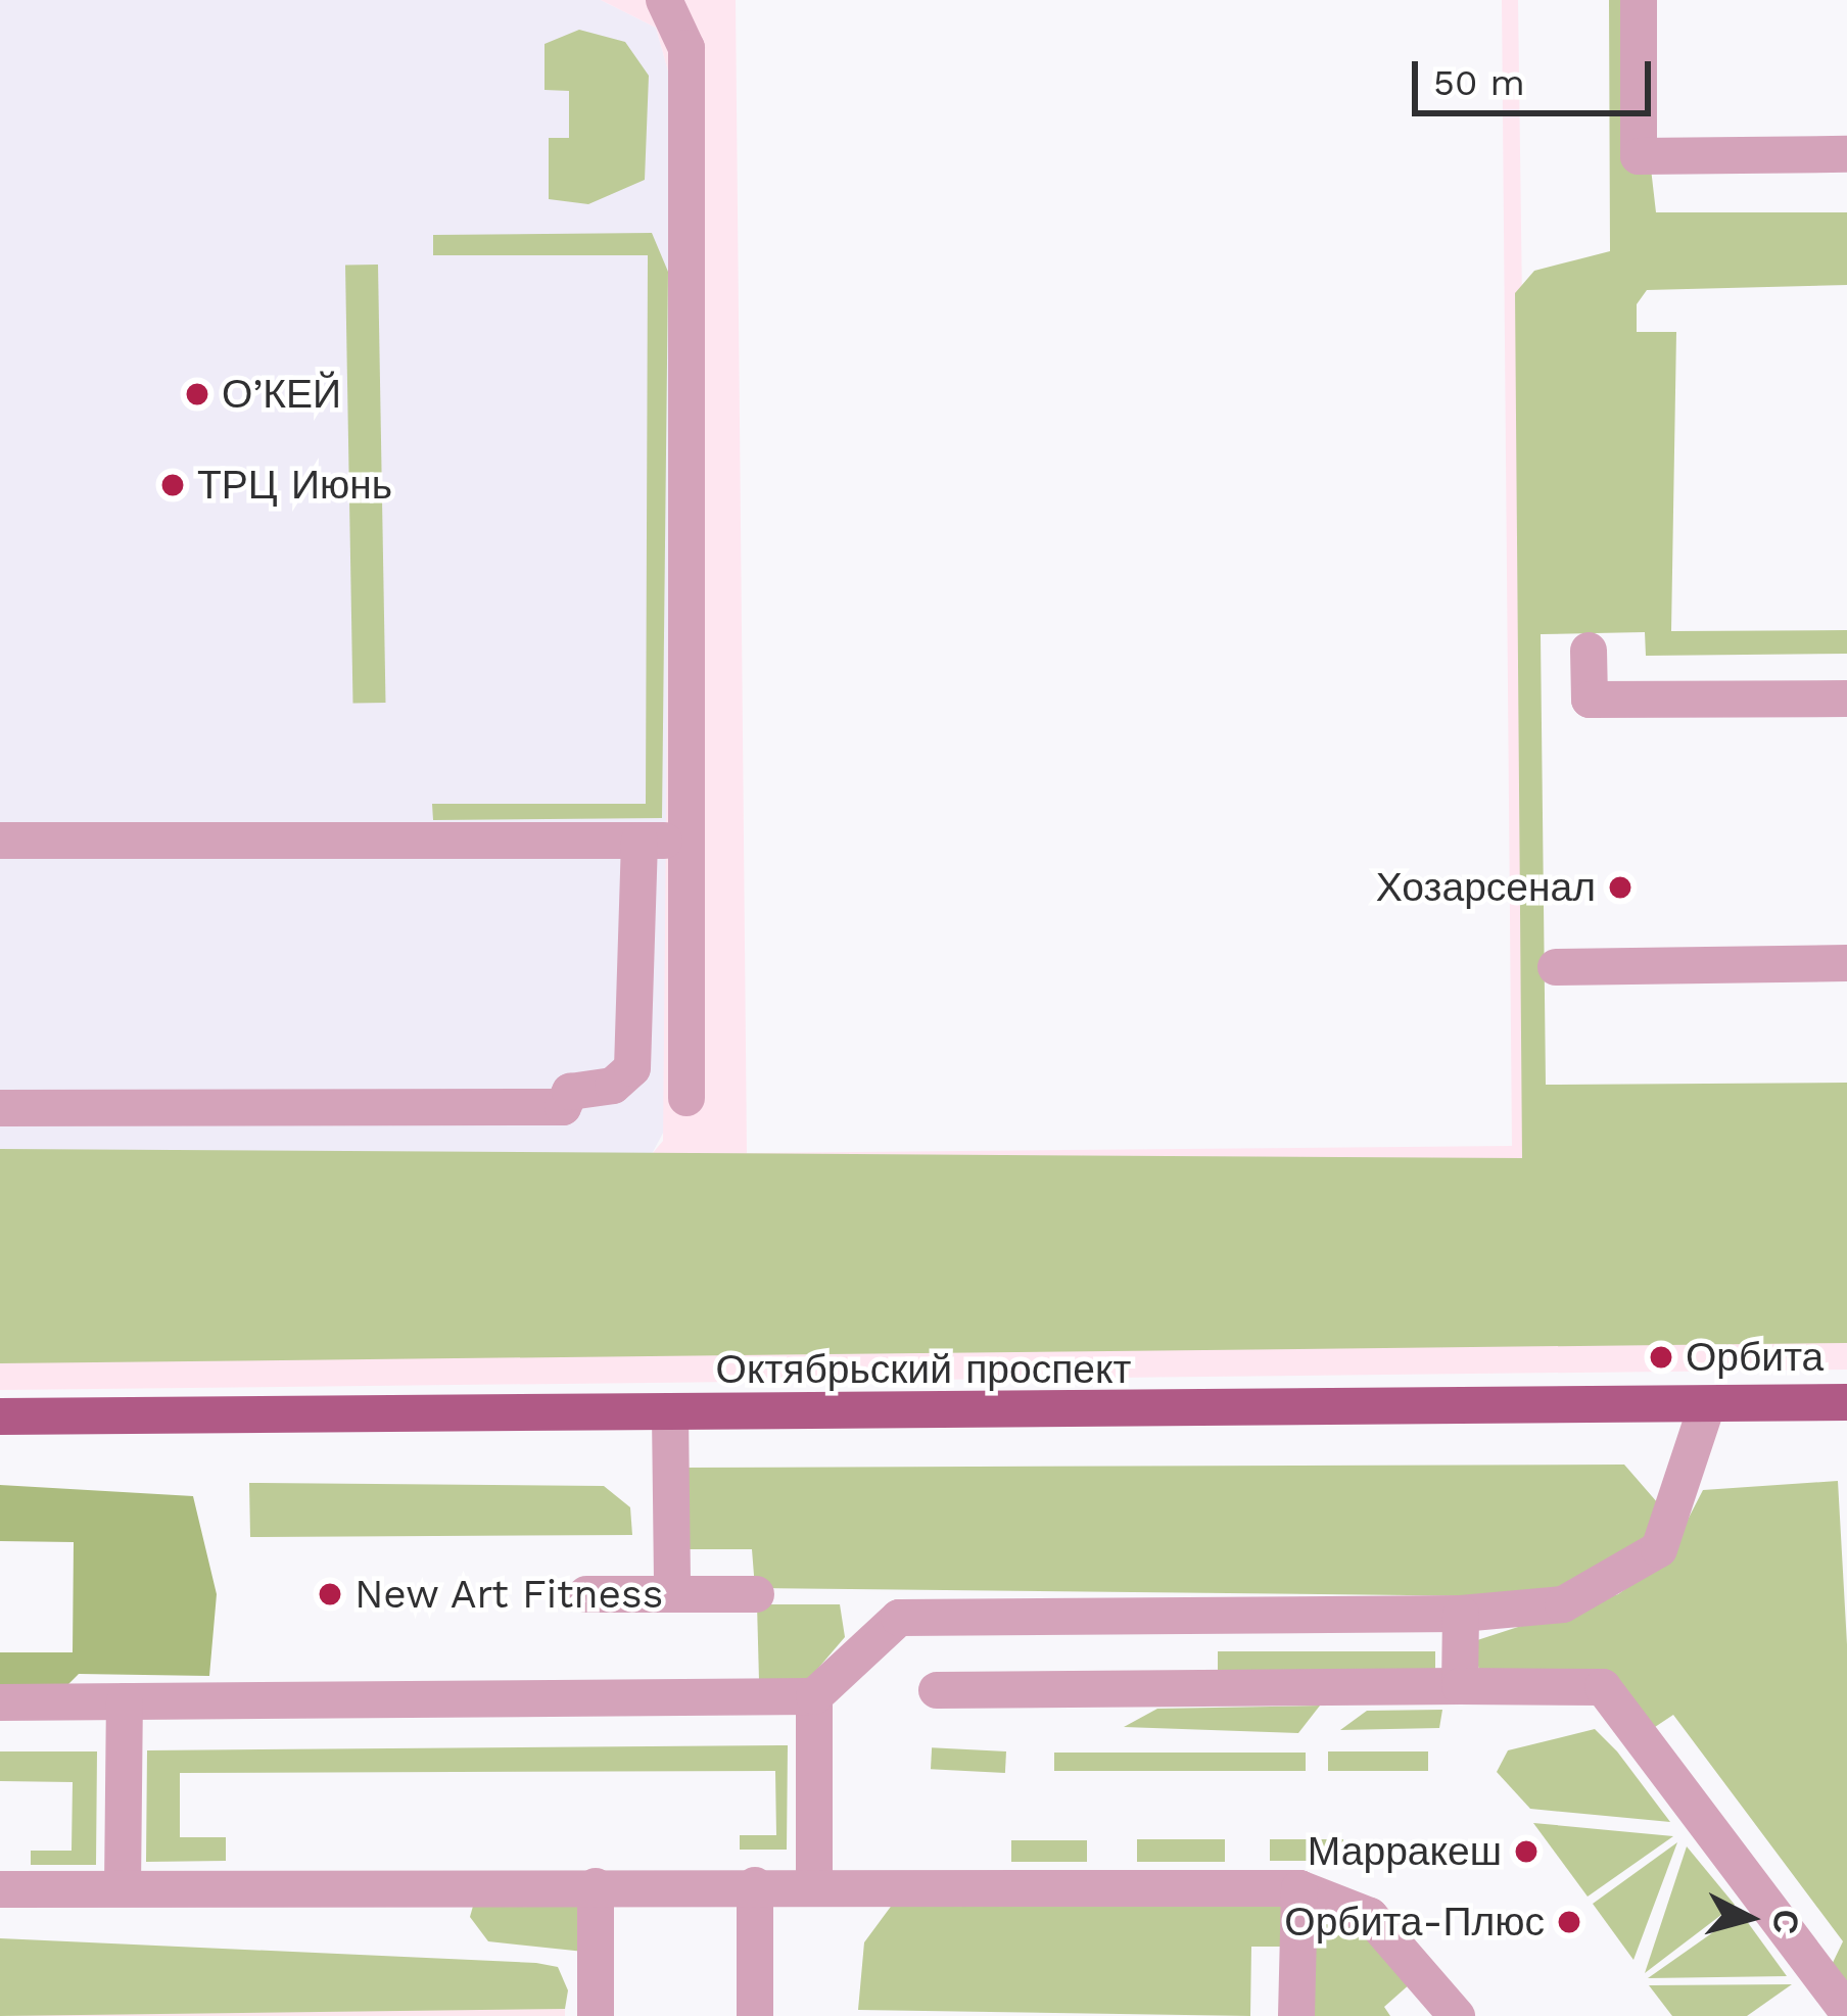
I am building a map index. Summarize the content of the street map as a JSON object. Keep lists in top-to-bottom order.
{
  "streets": {
    "main road": ["Октябрьский проспект"]
  },
  "places": [
    "О’КЕЙ",
    "ТРЦ Июнь",
    "Хозарсенал",
    "Орбита",
    "New Art Fitness",
    "Марракеш",
    "Орбита-Плюс"
  ],
  "scale_bar": "50 m",
  "north": "right"
}
